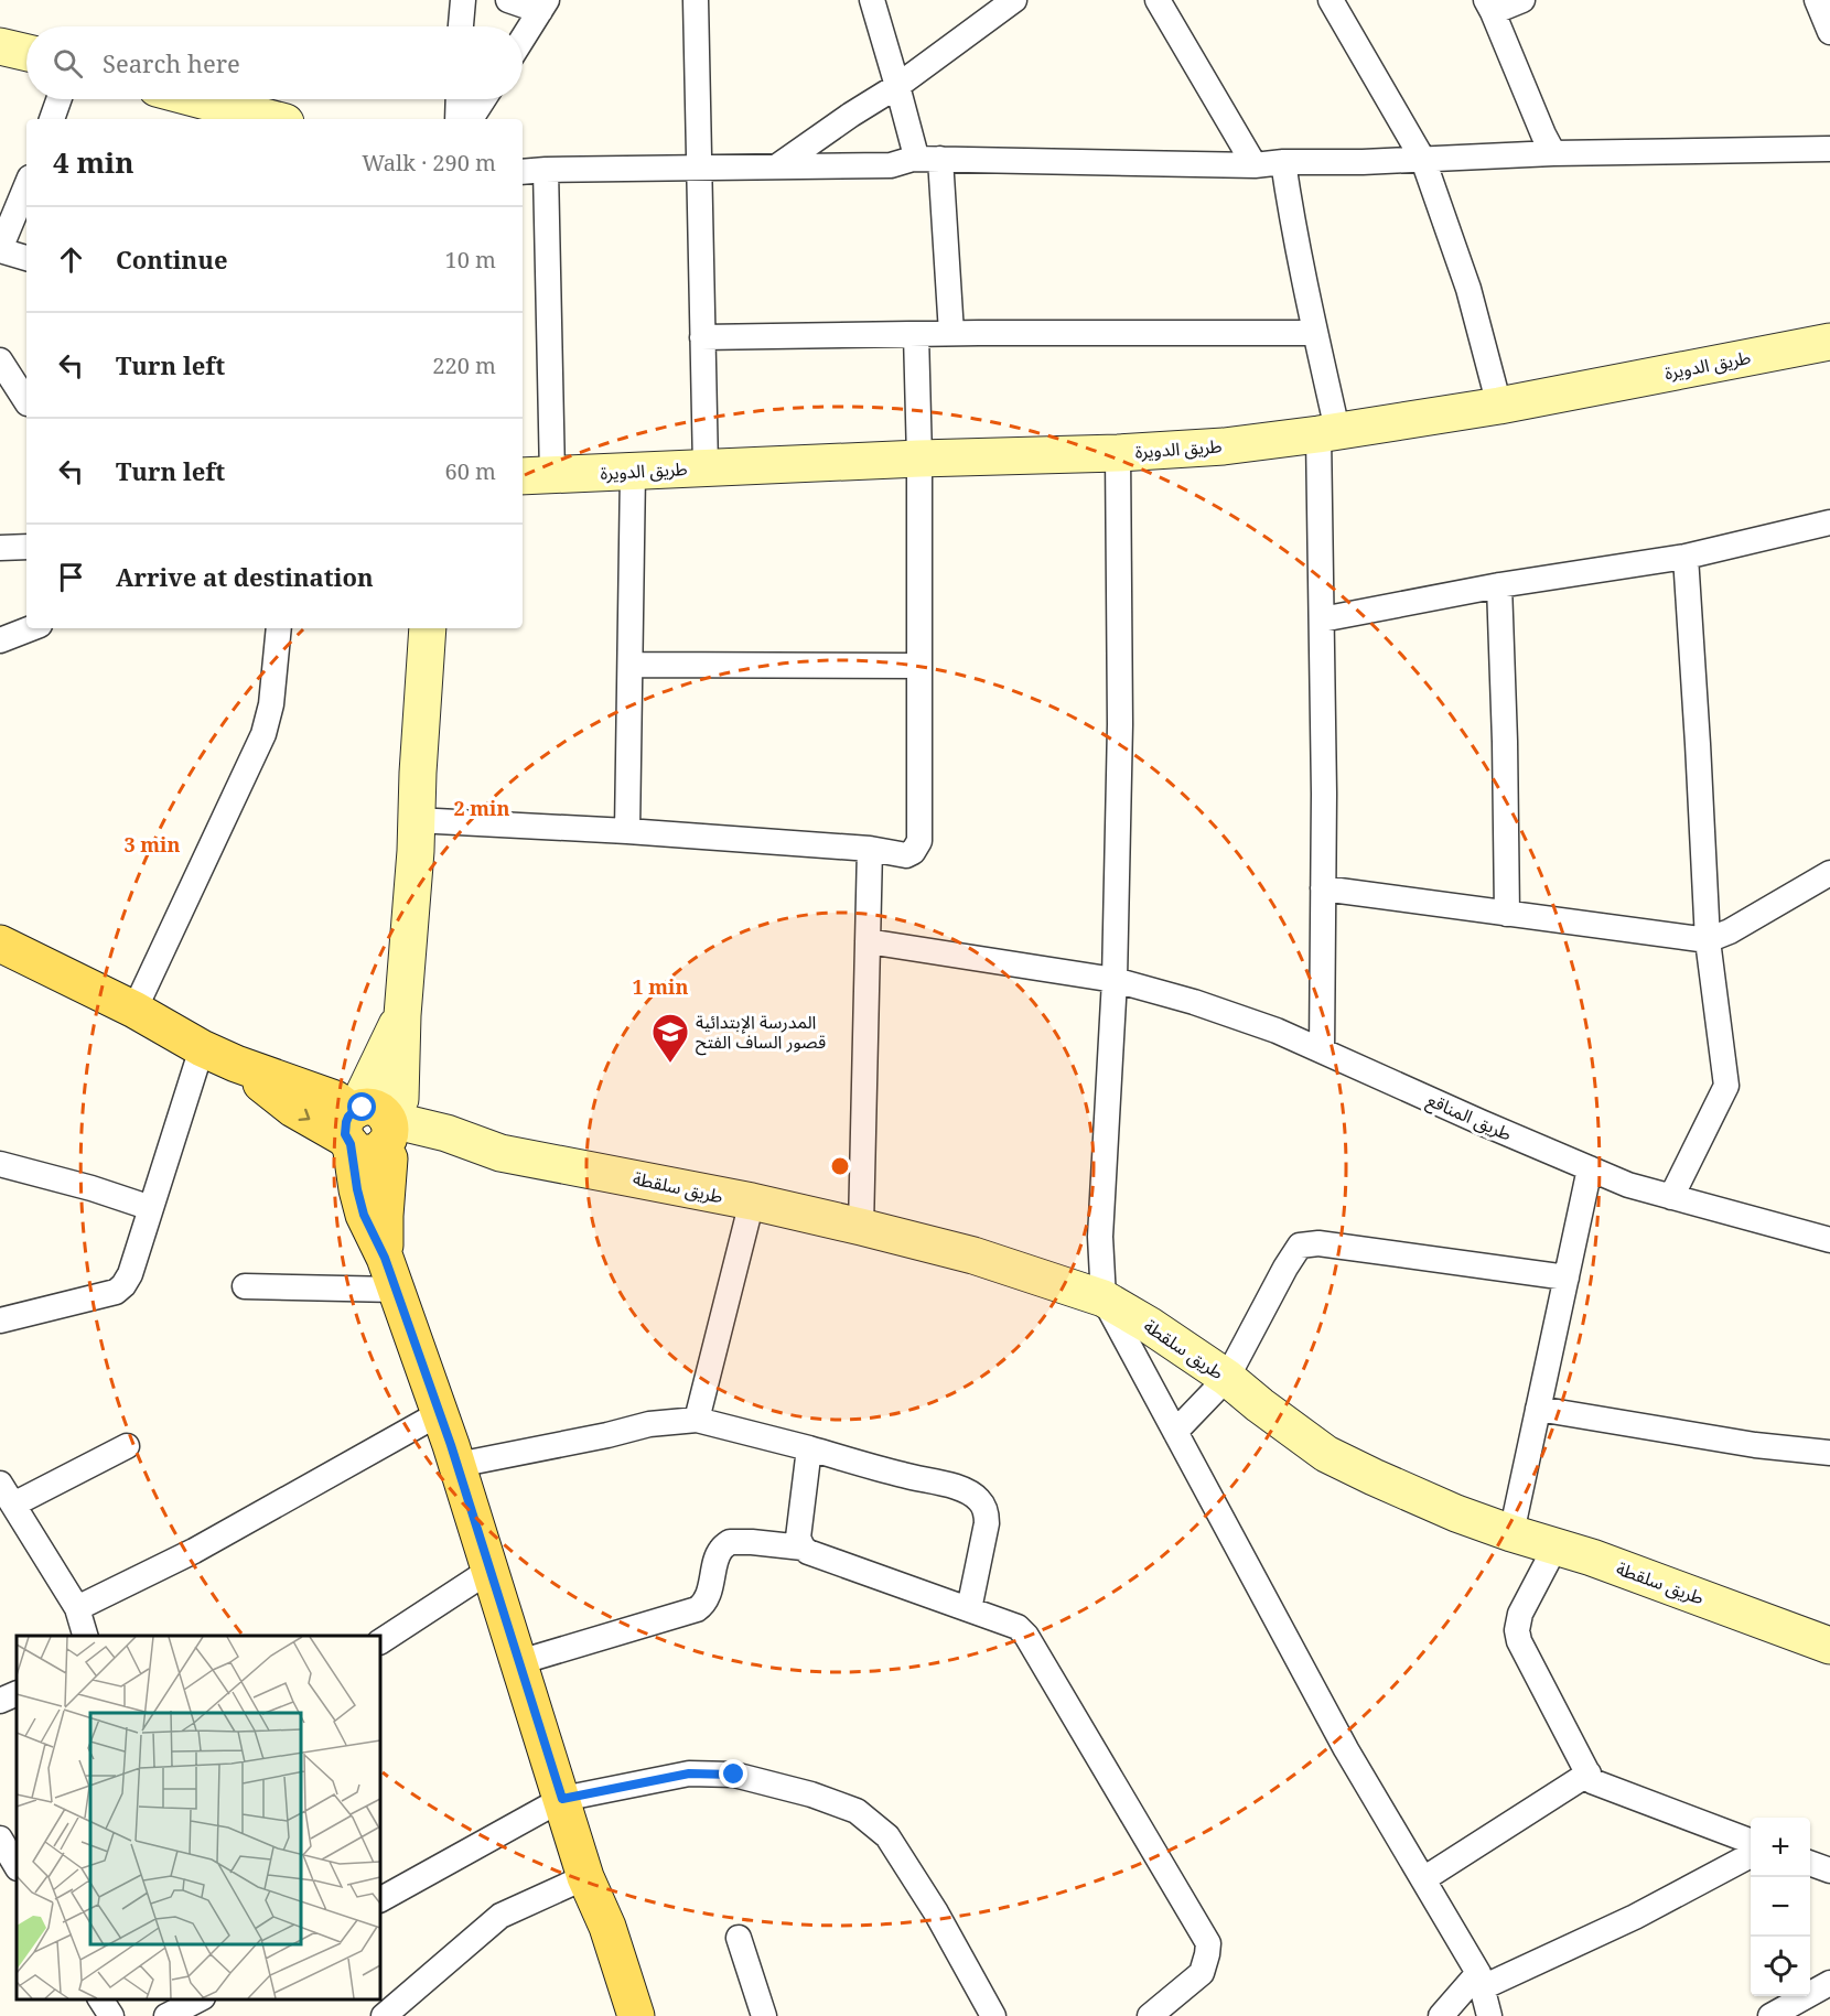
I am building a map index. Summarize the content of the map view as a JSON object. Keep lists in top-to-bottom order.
{
  "streets": {
    "street": ["طريق الدويرة", "طريق المناقع", "طريق سلقطة"]
  },
  "places": {
    "school or university": ["المدرسة الإبتدائية قصور الساف الفتح"]
  },
  "page": {
    "search": "Search here",
    "heading": ["4 min", "Walk · 290 m"],
    "list": [
      ["Continue", "10 m"],
      ["Turn left", "220 m"],
      ["Turn left", "60 m"],
      "Arrive at destination"
    ],
    "map_buttons": ["+", "−"]
  },
  "rings": ["2 min", "3 min", "1 min"]
}
